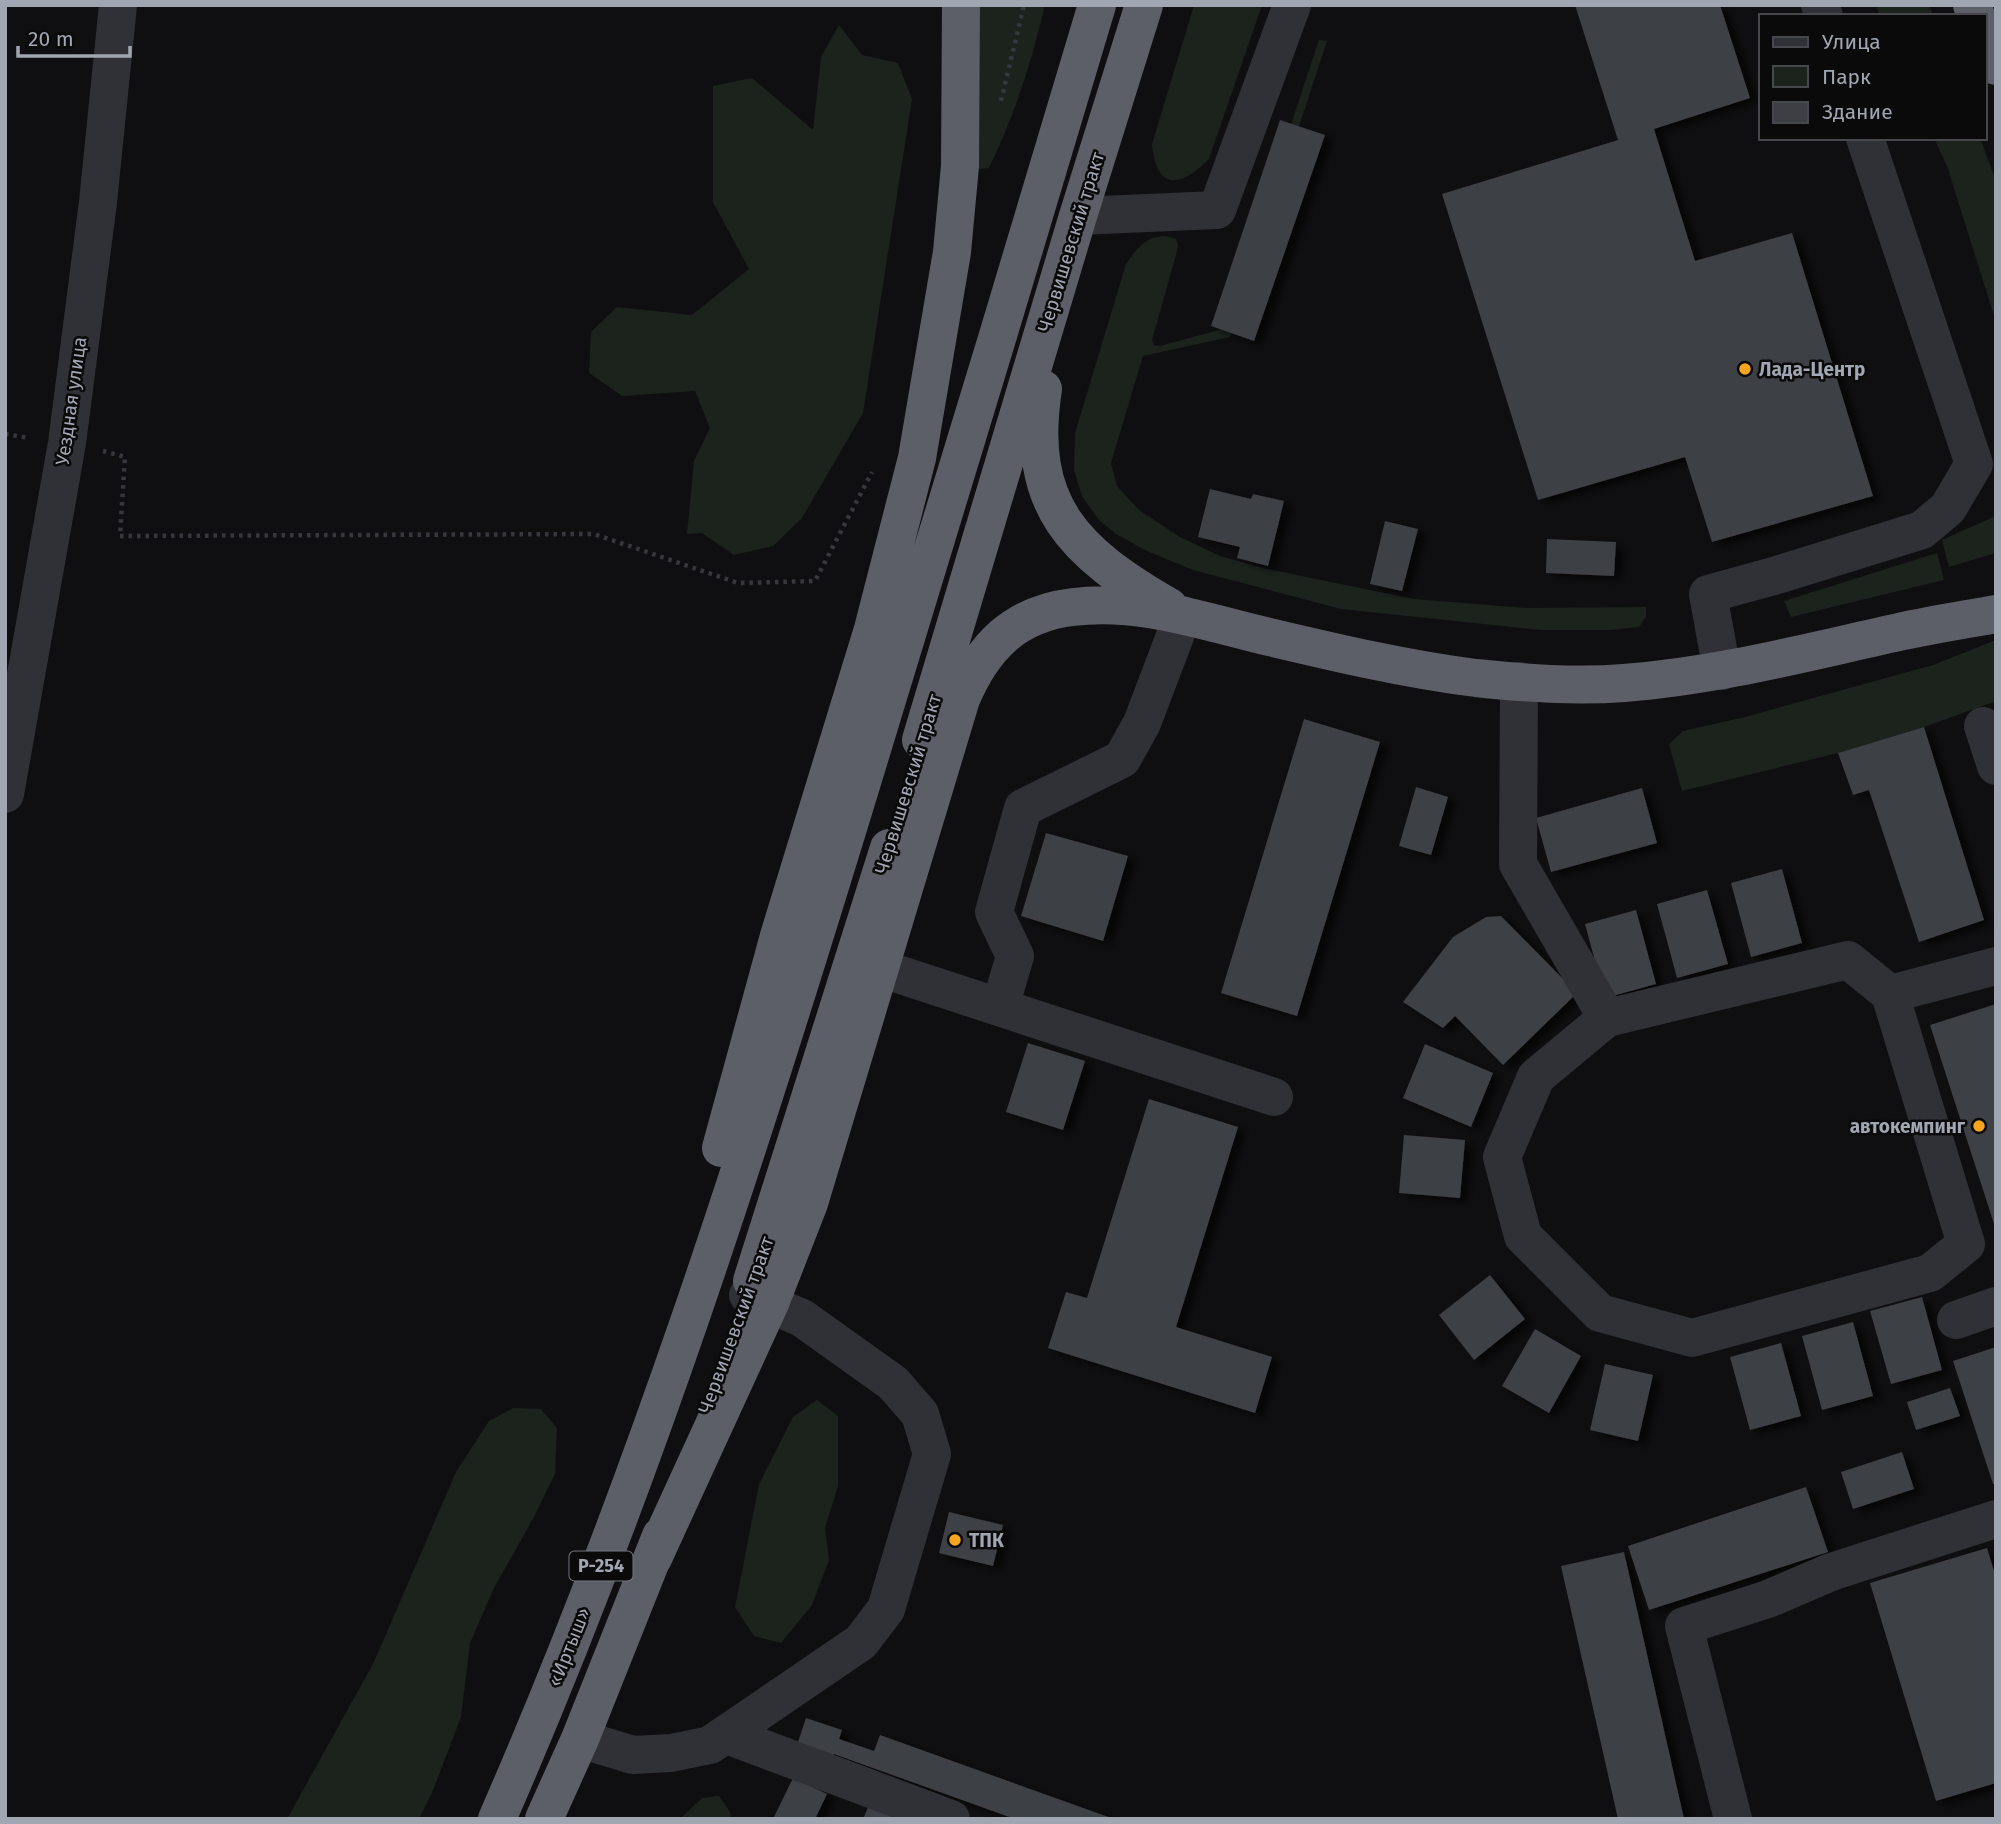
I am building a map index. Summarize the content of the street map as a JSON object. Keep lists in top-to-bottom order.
{
  "streets": {
    "highway": ["Червишевский тракт", "Р-254", "«Иртыш»"],
    "street": ["Уездная улица"]
  },
  "places": ["Лада-Центр", "автокемпинг", "ТПК"],
  "legend": ["Улица", "Парк", "Здание"],
  "scale_bar": "20 m"
}
